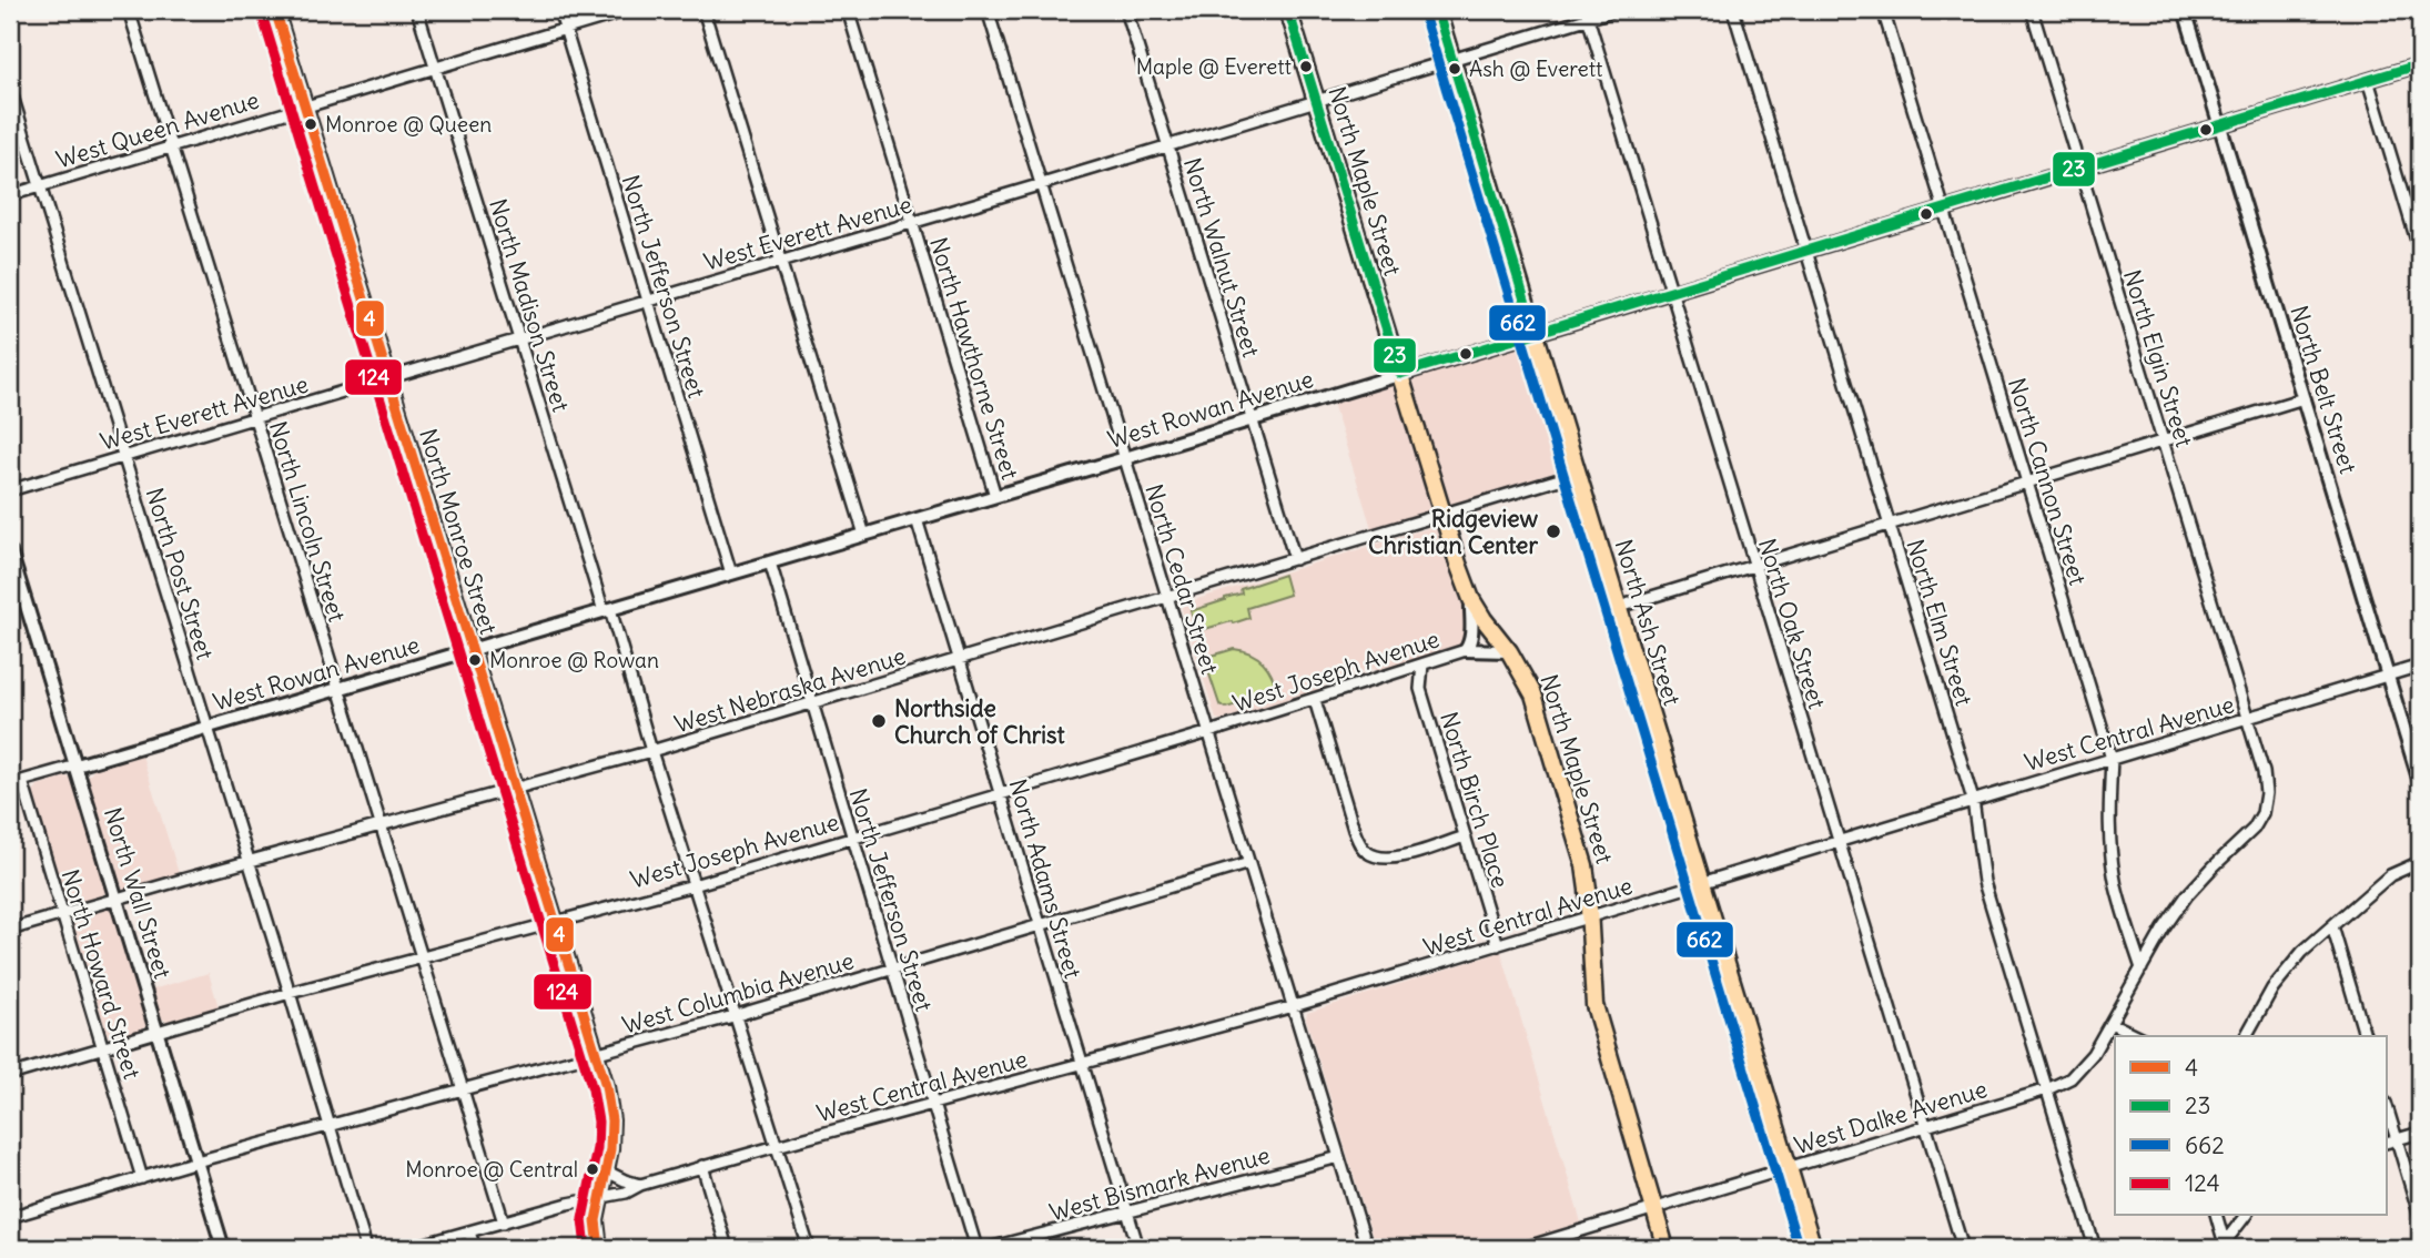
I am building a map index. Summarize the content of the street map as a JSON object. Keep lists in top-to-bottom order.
{
  "streets": {
    "main road": ["North Maple Street", "North Monroe Street", "North Ash Street"],
    "street": [
      "West Queen Avenue",
      "West Everett Avenue",
      "North Walnut Street",
      "North Jefferson Street",
      "North Madison Street",
      "North Hawthorne Street",
      "North Elgin Street",
      "North Belt Street",
      "West Rowan Avenue",
      "North Cannon Street",
      "North Lincoln Street",
      "North Post Street",
      "North Cedar Street",
      "North Elm Street",
      "North Oak Street",
      "West Joseph Avenue",
      "West Nebraska Avenue",
      "West Central Avenue",
      "North Birch Place",
      "North Adams Street",
      "North Wall Street",
      "North Howard Street",
      "West Columbia Avenue",
      "West Dalke Avenue",
      "West Bismark Avenue"
    ]
  },
  "crossings": [
    ["West Queen Avenue", "North Jefferson Street"],
    ["West Queen Avenue", "North Madison Street"],
    ["West Queen Avenue", "North Lincoln Street"],
    ["West Queen Avenue", "North Monroe Street"],
    ["West Queen Avenue", "North Post Street"],
    ["North Maple Street", "West Everett Avenue"],
    ["North Maple Street", "West Rowan Avenue"],
    ["North Maple Street", "West Nebraska Avenue"],
    ["North Maple Street", "West Central Avenue"],
    ["North Maple Street", "West Dalke Avenue"],
    ["West Everett Avenue", "North Walnut Street"],
    ["West Everett Avenue", "North Jefferson Street"],
    ["West Everett Avenue", "North Madison Street"],
    ["West Everett Avenue", "North Hawthorne Street"],
    ["West Everett Avenue", "North Lincoln Street"],
    ["West Everett Avenue", "North Monroe Street"],
    ["West Everett Avenue", "North Post Street"],
    ["West Everett Avenue", "North Cedar Street"],
    ["West Everett Avenue", "North Ash Street"],
    ["West Everett Avenue", "North Oak Street"],
    ["North Walnut Street", "West Rowan Avenue"],
    ["North Walnut Street", "West Nebraska Avenue"],
    ["North Jefferson Street", "West Rowan Avenue"],
    ["North Jefferson Street", "West Joseph Avenue"],
    ["North Jefferson Street", "West Nebraska Avenue"],
    ["North Jefferson Street", "West Central Avenue"],
    ["North Jefferson Street", "West Columbia Avenue"],
    ["North Madison Street", "West Rowan Avenue"],
    ["North Madison Street", "West Joseph Avenue"],
    ["North Madison Street", "West Nebraska Avenue"],
    ["North Madison Street", "West Central Avenue"],
    ["North Madison Street", "West Columbia Avenue"],
    ["North Hawthorne Street", "West Rowan Avenue"],
    ["North Elgin Street", "West Rowan Avenue"],
    ["North Elgin Street", "North Cannon Street"],
    ["North Elgin Street", "West Central Avenue"],
    ["North Elgin Street", "West Dalke Avenue"],
    ["North Belt Street", "West Rowan Avenue"],
    ["North Belt Street", "West Central Avenue"],
    ["West Rowan Avenue", "North Cannon Street"],
    ["West Rowan Avenue", "North Lincoln Street"],
    ["West Rowan Avenue", "North Monroe Street"],
    ["West Rowan Avenue", "North Post Street"],
    ["West Rowan Avenue", "North Cedar Street"],
    ["West Rowan Avenue", "North Ash Street"],
    ["West Rowan Avenue", "North Elm Street"],
    ["West Rowan Avenue", "North Oak Street"],
    ["West Rowan Avenue", "North Adams Street"],
    ["West Rowan Avenue", "North Wall Street"],
    ["West Rowan Avenue", "North Howard Street"],
    ["North Cannon Street", "West Central Avenue"],
    ["North Cannon Street", "West Dalke Avenue"],
    ["North Lincoln Street", "West Joseph Avenue"],
    ["North Lincoln Street", "West Nebraska Avenue"],
    ["North Lincoln Street", "West Central Avenue"],
    ["North Lincoln Street", "West Columbia Avenue"],
    ["North Monroe Street", "West Joseph Avenue"],
    ["North Monroe Street", "West Nebraska Avenue"],
    ["North Monroe Street", "West Central Avenue"],
    ["North Monroe Street", "West Columbia Avenue"],
    ["North Post Street", "West Joseph Avenue"],
    ["North Post Street", "West Nebraska Avenue"],
    ["North Post Street", "West Columbia Avenue"],
    ["North Cedar Street", "West Joseph Avenue"],
    ["North Cedar Street", "West Nebraska Avenue"],
    ["North Cedar Street", "West Central Avenue"],
    ["North Cedar Street", "West Columbia Avenue"],
    ["North Cedar Street", "West Bismark Avenue"],
    ["North Ash Street", "West Nebraska Avenue"],
    ["North Ash Street", "West Central Avenue"],
    ["North Ash Street", "West Dalke Avenue"],
    ["North Elm Street", "West Central Avenue"],
    ["North Elm Street", "West Dalke Avenue"],
    ["North Oak Street", "West Central Avenue"],
    ["North Oak Street", "West Dalke Avenue"],
    ["West Joseph Avenue", "North Birch Place"],
    ["West Joseph Avenue", "North Adams Street"],
    ["West Joseph Avenue", "North Wall Street"],
    ["West Joseph Avenue", "North Howard Street"],
    ["West Nebraska Avenue", "North Adams Street"],
    ["West Nebraska Avenue", "North Wall Street"],
    ["West Nebraska Avenue", "North Howard Street"],
    ["West Central Avenue", "North Birch Place"],
    ["West Central Avenue", "North Adams Street"],
    ["North Adams Street", "West Columbia Avenue"],
    ["North Adams Street", "West Bismark Avenue"],
    ["North Wall Street", "West Columbia Avenue"],
    ["North Howard Street", "West Columbia Avenue"]
  ],
  "places": [
    "Maple @ Everett",
    "Ash @ Everett",
    "Monroe @ Queen",
    "Ridgeview Christian Center",
    "Monroe @ Rowan",
    "Northside Church of Christ",
    "Monroe @ Central"
  ],
  "lines": [
    "transit line 4",
    "transit line 23",
    "transit line 662",
    "transit line 124"
  ],
  "legend": [
    "4",
    "23",
    "662",
    "124"
  ]
}
